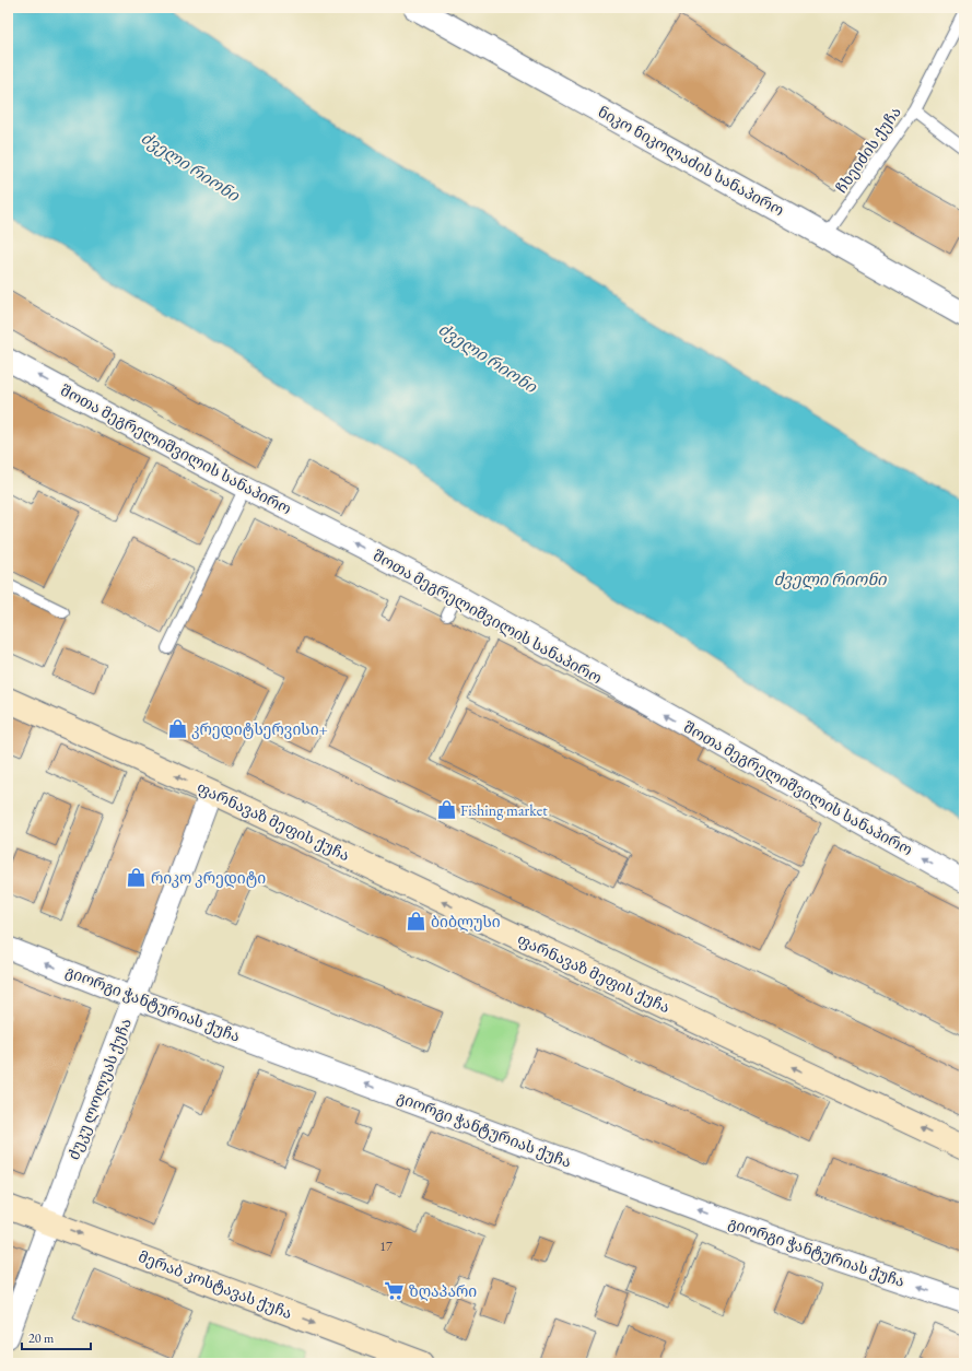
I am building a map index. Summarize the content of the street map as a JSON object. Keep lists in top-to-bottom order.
{
  "streets": {
    "main road": ["ფარნავაზ მეფის ქუჩა", "მერაბ კოსტავას ქუჩა"],
    "street": [
      "ნიკო ნიკოლაძის სანაპირო",
      "შოთა მეგრელიშვილის სანაპირო",
      "გიორგი ჭანტურიას ქუჩა",
      "ძუკუ ლოლუას ქუჩა"
    ],
    "lane": ["ჩხეიძის ქუჩა"]
  },
  "crossings": [
    ["ჩხეიძის ქუჩა", "ნიკო ნიკოლაძის სანაპირო"],
    ["ფარნავაზ მეფის ქუჩა", "ძუკუ ლოლუას ქუჩა"],
    ["გიორგი ჭანტურიას ქუჩა", "ძუკუ ლოლუას ქუჩა"],
    ["ძუკუ ლოლუას ქუჩა", "მერაბ კოსტავას ქუჩა"]
  ],
  "one_way": [
    "შოთა მეგრელიშვილის სანაპირო",
    "ფარნავაზ მეფის ქუჩა",
    "გიორგი ჭანტურიას ქუჩა",
    "მერაბ კოსტავას ქუჩა"
  ],
  "water": ["ძველი რიონი"],
  "places": {
    "shop": [
      "კრედიტსერვისი+",
      "Fishing market",
      "რიკო კრედიტი",
      "ბიბლუსი"
    ],
    "supermarket": ["ზღაპარი"]
  },
  "house_numbers": ["17"],
  "scale_bar": "20 m"
}
